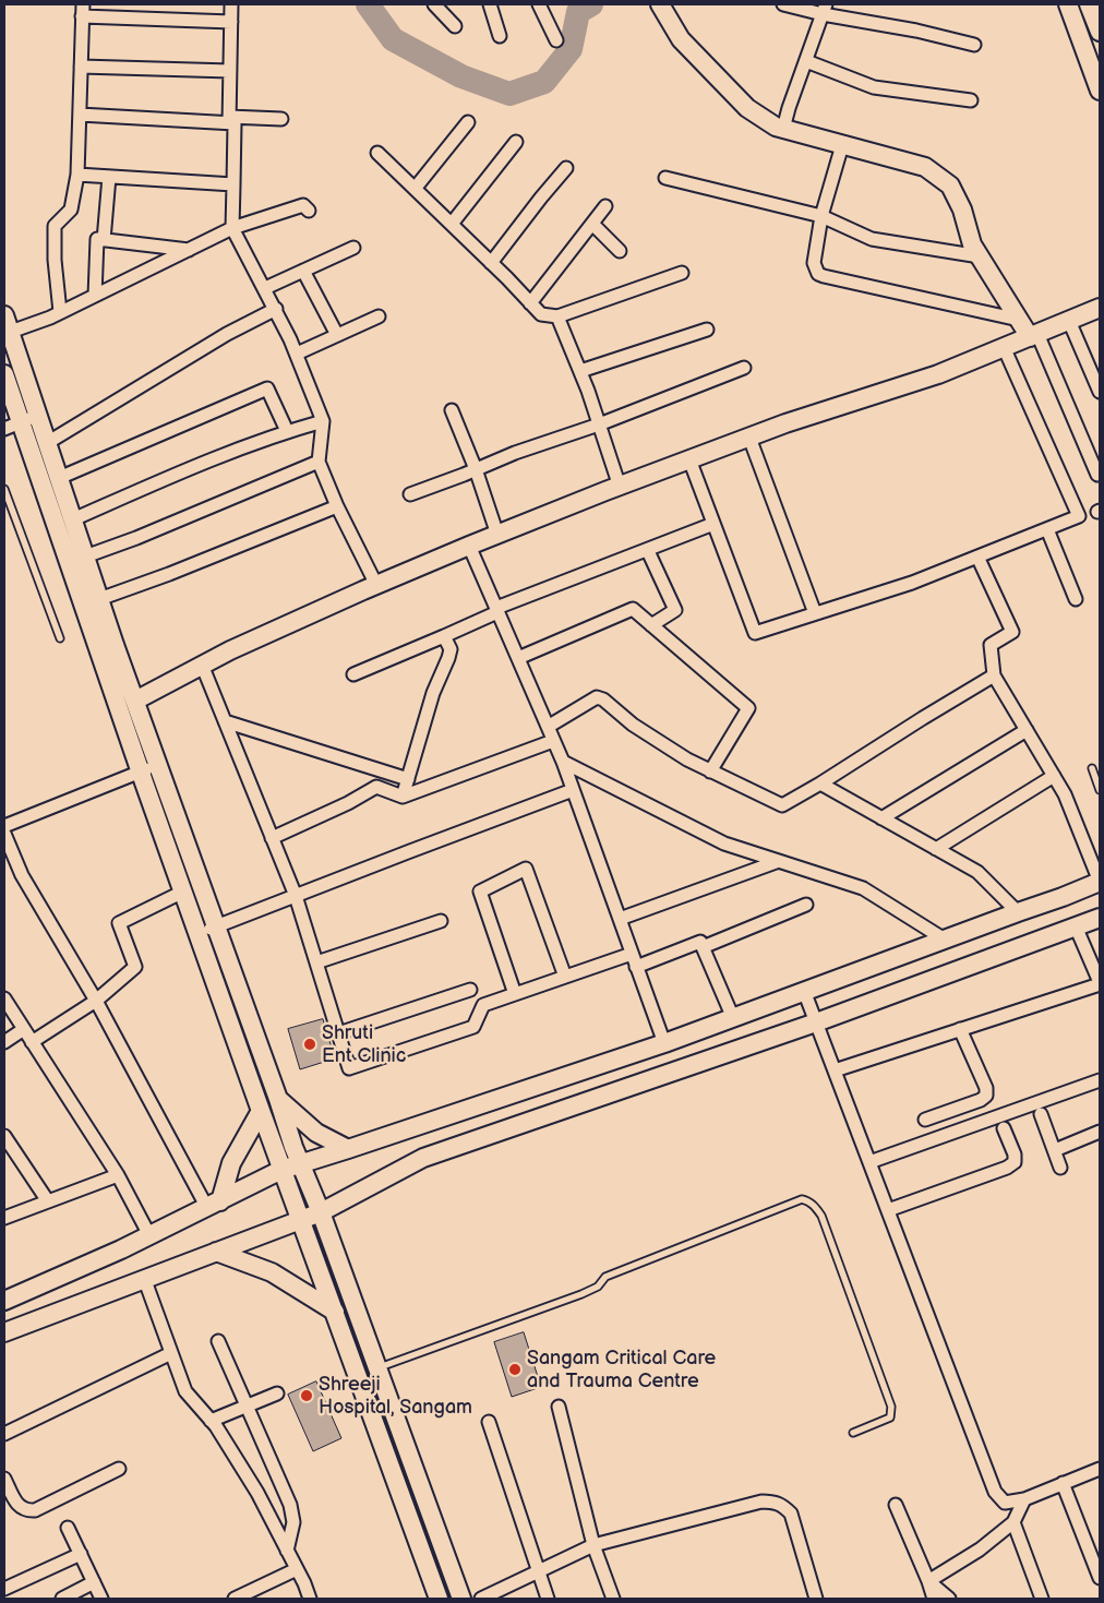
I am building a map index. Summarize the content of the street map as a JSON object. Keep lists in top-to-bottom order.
{
  "places": ["Shruti Ent Clinic", "Sangam Critical Care and Trauma Centre", "Shreeji Hospital, Sangam"]
}
